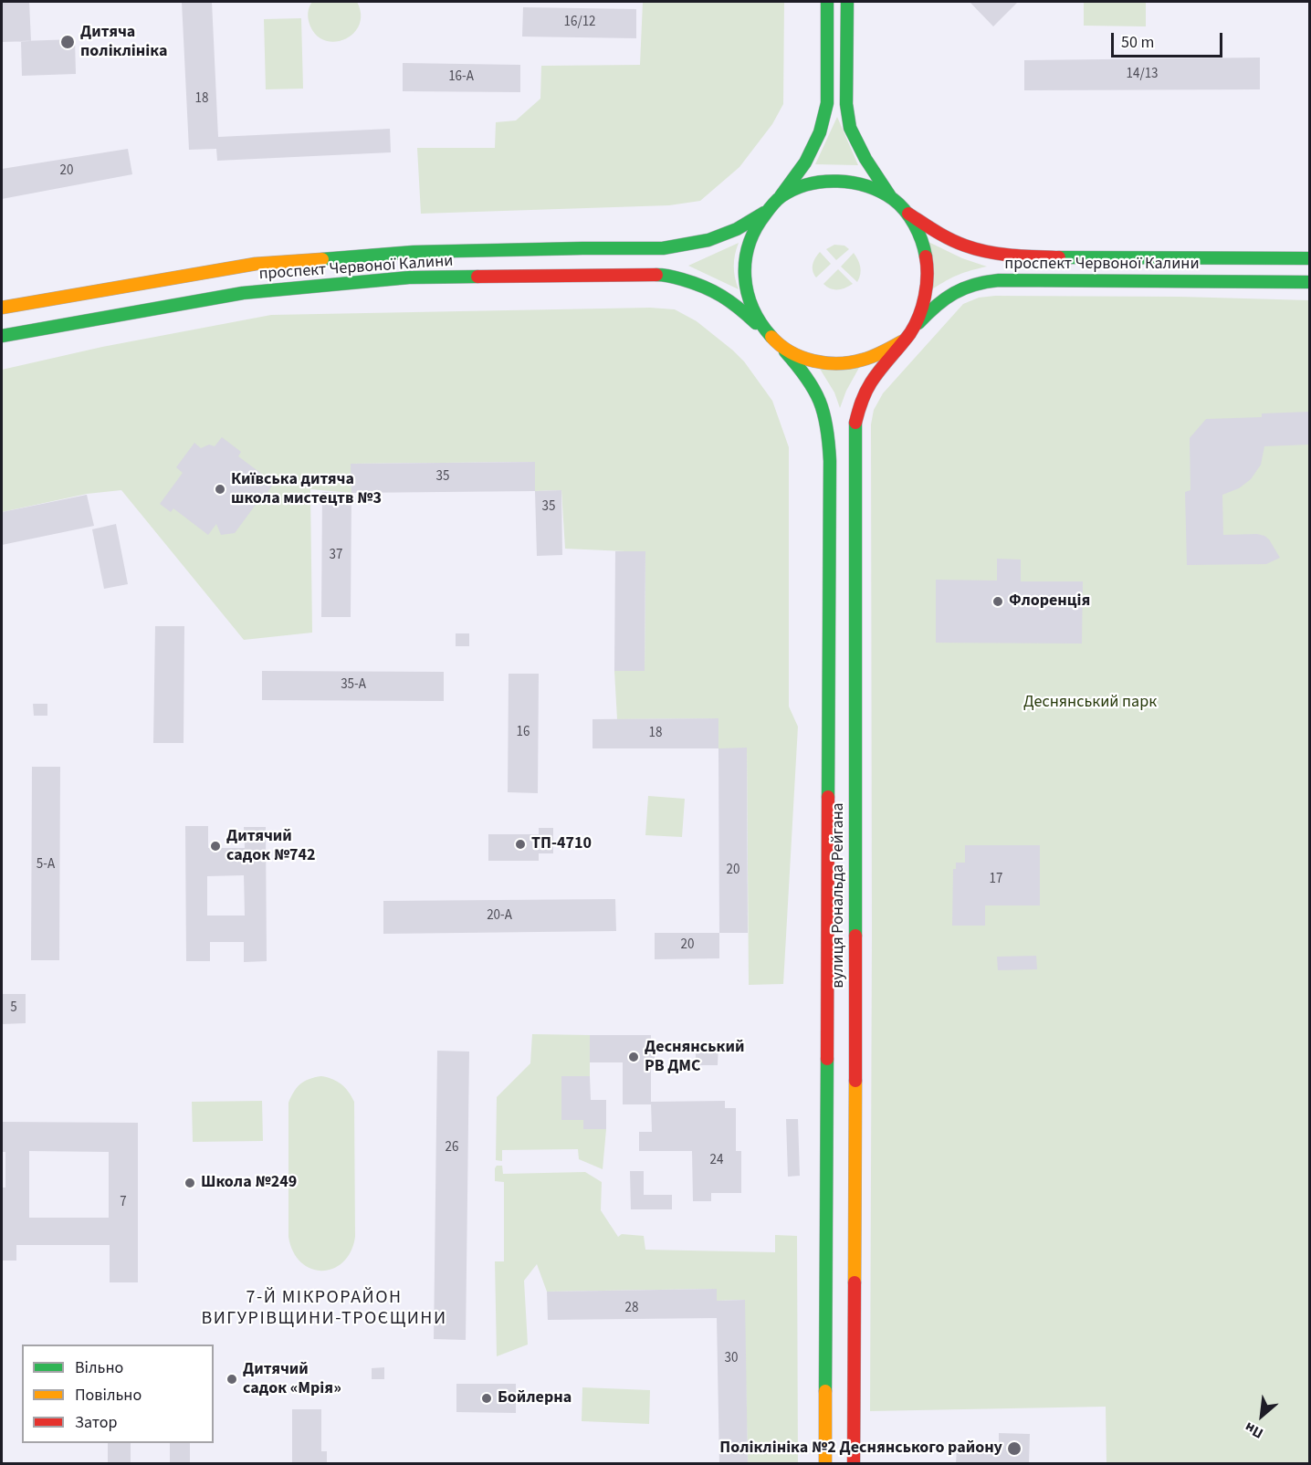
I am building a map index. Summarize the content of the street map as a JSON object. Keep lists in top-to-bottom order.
{
  "streets": {
    "main road": ["проспект Червоної Калини", "вулиця Рональда Рейгана"]
  },
  "crossings": [
    ["проспект Червоної Калини", "вулиця Рональда Рейгана"]
  ],
  "districts": ["7-Й МІКРОРАЙОН ВИГУРІВЩИНИ-ТРОЄЩИНИ"],
  "parks": ["Деснянський парк"],
  "places": [
    "Дитяча поліклініка",
    "Київська дитяча школа мистецтв №3",
    "Флоренція",
    "ТП-4710",
    "Дитячий садок №742",
    "Деснянський РВ ДМС",
    "Школа №249",
    "Дитячий садок «Мрія»",
    "Бойлерна",
    "Поліклініка №2 Деснянського району"
  ],
  "house_numbers": [
    "16/12",
    "14/13",
    "16-А",
    "18",
    "20",
    "35",
    "35",
    "37",
    "35-А",
    "16",
    "18",
    "5-А",
    "20",
    "17",
    "20-А",
    "20",
    "5",
    "26",
    "24",
    "7",
    "28",
    "30"
  ],
  "legend": ["Вільно", "Повільно", "Затор"],
  "scale_bar": "50 m",
  "north": "bottom left"
}
